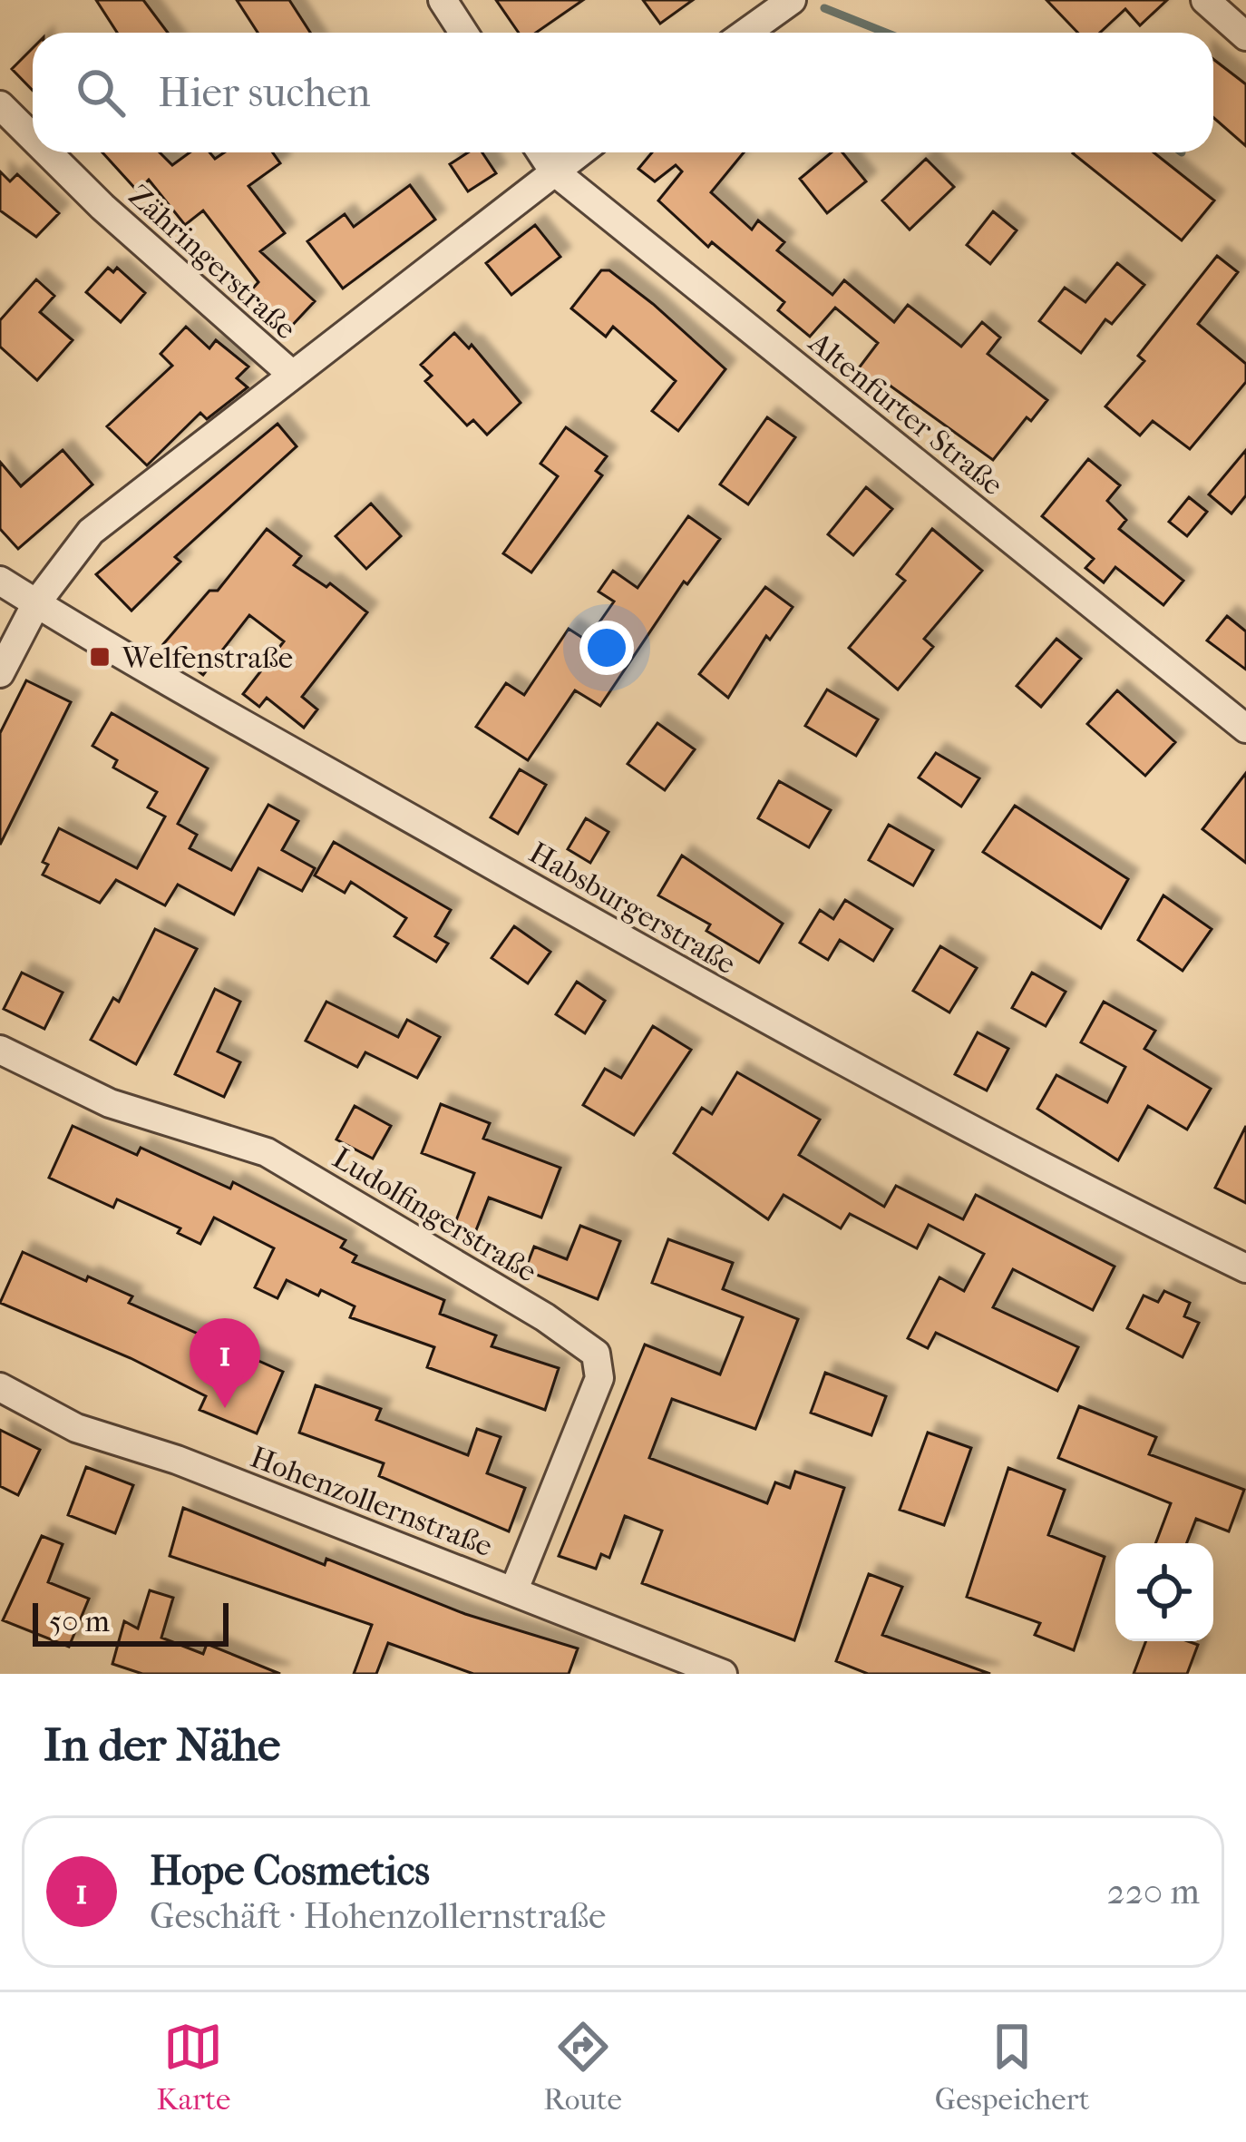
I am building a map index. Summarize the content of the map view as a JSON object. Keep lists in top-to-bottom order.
{
  "streets": {
    "street": [
      "Zähringerstraße",
      "Altenfurter Straße",
      "Habsburgerstraße",
      "Ludolfingerstraße",
      "Hohenzollernstraße"
    ]
  },
  "crossings": [
    ["Ludolfingerstraße", "Hohenzollernstraße"]
  ],
  "places": {
    "transit": ["Welfenstraße"]
  },
  "scale_bar": "50 m",
  "page": {
    "search": "Hier suchen",
    "pins": "1",
    "scale": "50 m",
    "heading": "In der Nähe",
    "list": [
      {
        "mark": "1",
        "name": "Hope Cosmetics",
        "note": "Geschäft · Hohenzollernstraße",
        "value": "220 m"
      }
    ],
    "nav": ["Karte", "Route", "Gespeichert"]
  }
}
